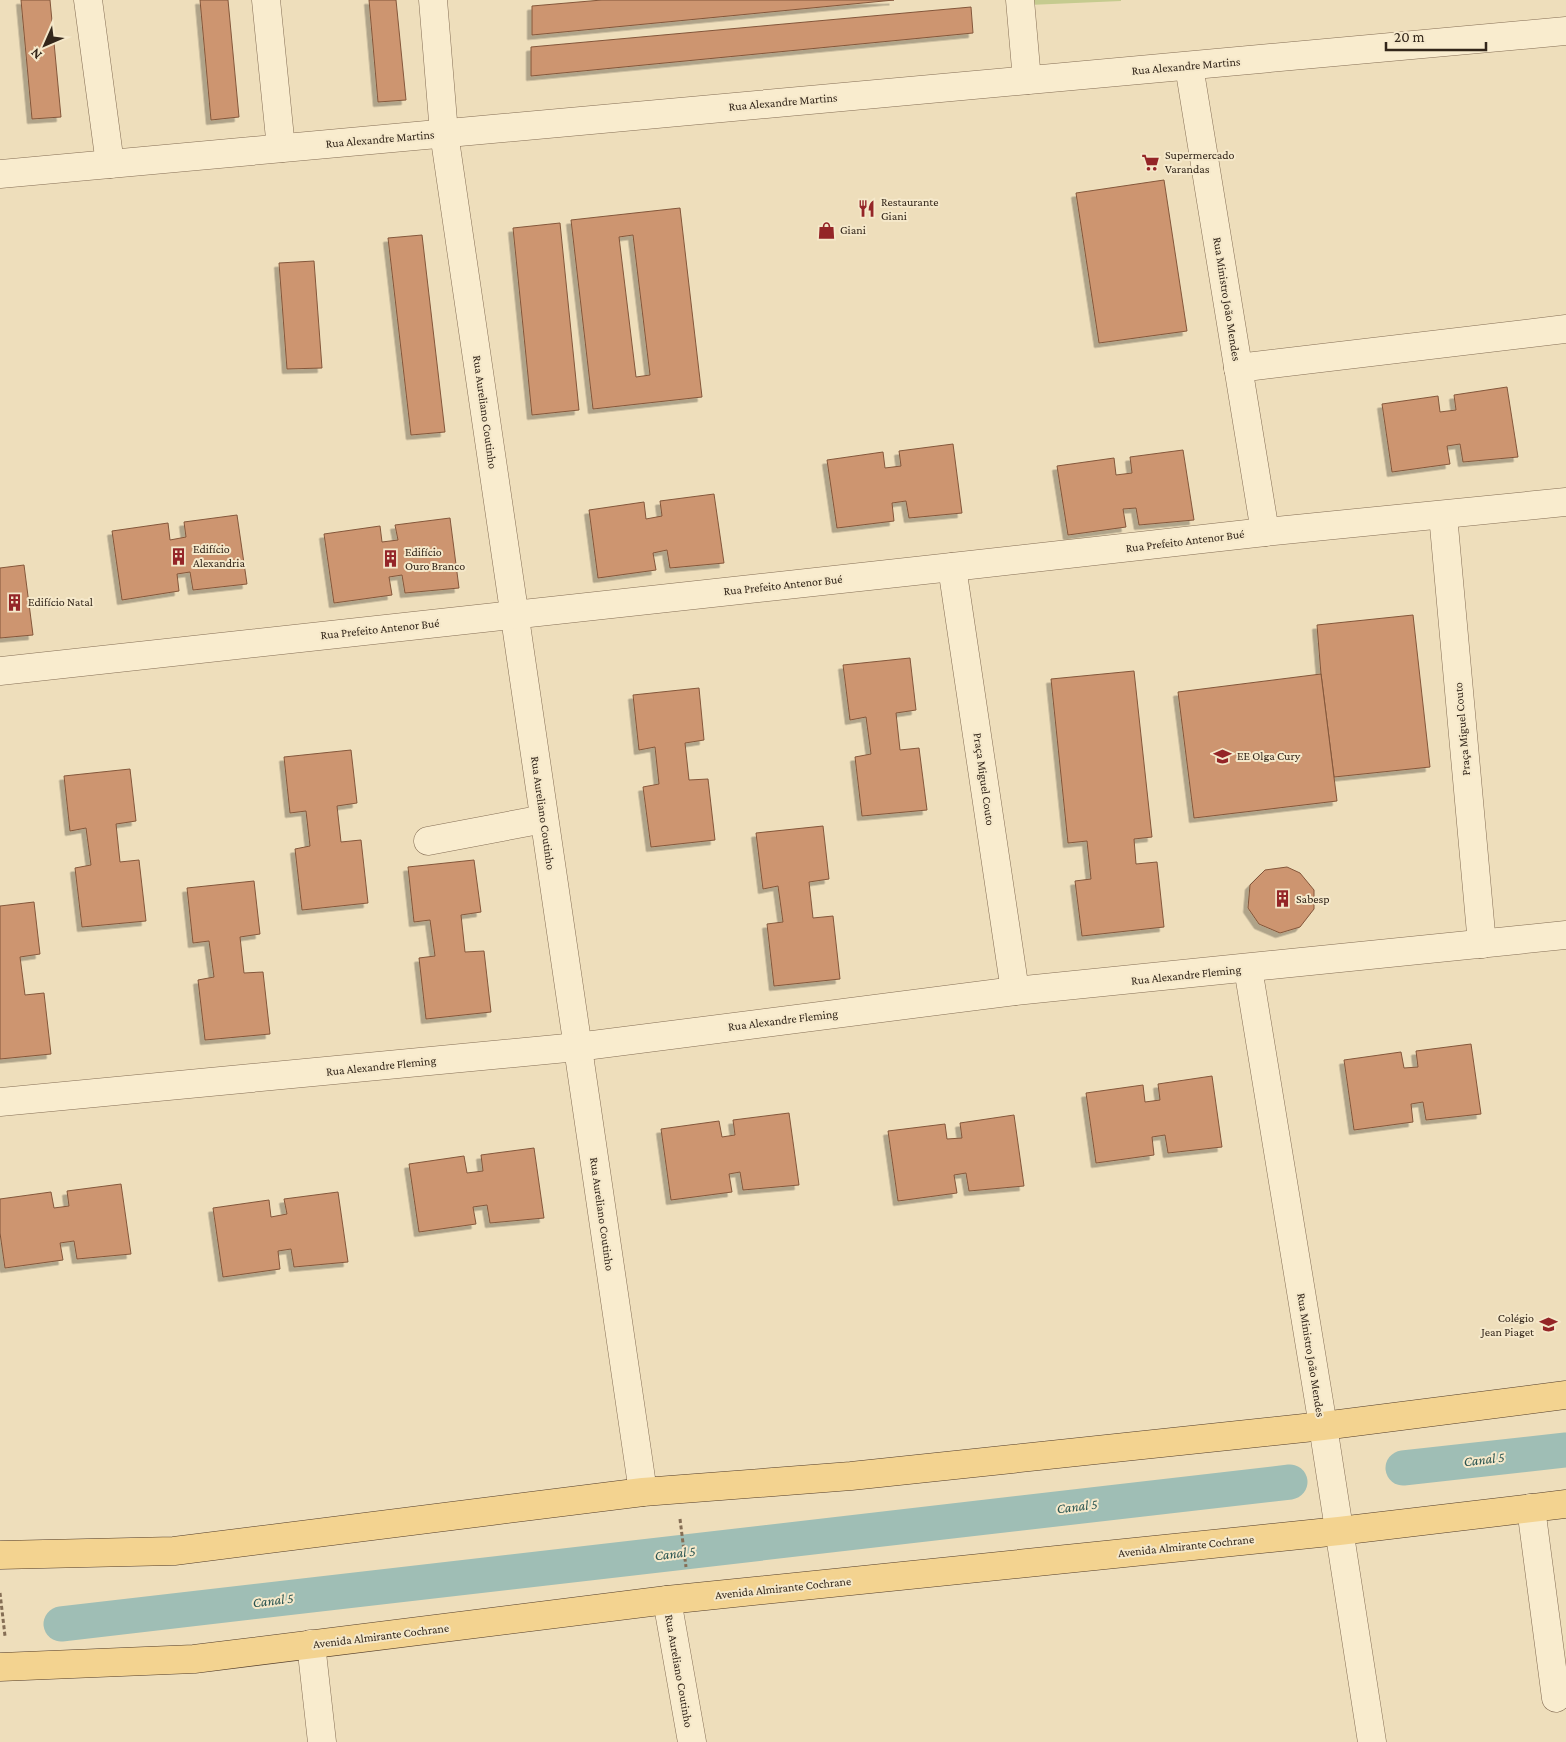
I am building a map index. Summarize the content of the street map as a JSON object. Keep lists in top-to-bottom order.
{
  "streets": {
    "main road": ["Avenida Almirante Cochrane"],
    "street": [
      "Rua Alexandre Martins",
      "Rua Ministro João Mendes",
      "Rua Aureliano Coutinho",
      "Rua Prefeito Antenor Bué",
      "Praça Miguel Couto",
      "Rua Alexandre Fleming"
    ]
  },
  "crossings": [
    ["Rua Alexandre Martins", "Rua Ministro João Mendes"],
    ["Rua Alexandre Martins", "Rua Aureliano Coutinho"],
    ["Rua Ministro João Mendes", "Rua Prefeito Antenor Bué"],
    ["Rua Ministro João Mendes", "Rua Alexandre Fleming"],
    ["Rua Ministro João Mendes", "Avenida Almirante Cochrane"],
    ["Rua Aureliano Coutinho", "Rua Prefeito Antenor Bué"],
    ["Rua Aureliano Coutinho", "Rua Alexandre Fleming"],
    ["Rua Aureliano Coutinho", "Avenida Almirante Cochrane"],
    ["Rua Prefeito Antenor Bué", "Praça Miguel Couto"],
    ["Praça Miguel Couto", "Rua Alexandre Fleming"]
  ],
  "water": ["Canal 5"],
  "places": {
    "supermarket": ["Supermercado Varandas"],
    "restaurant": ["Restaurante Giani"],
    "shop": ["Giani"],
    "building": [
      "Edifício Alexandria",
      "Edifício Ouro Branco",
      "Edifício Natal",
      "Sabesp"
    ],
    "school or university": ["EE Olga Cury", "Colégio Jean Piaget"]
  },
  "scale_bar": "20 m",
  "north": "bottom left"
}
